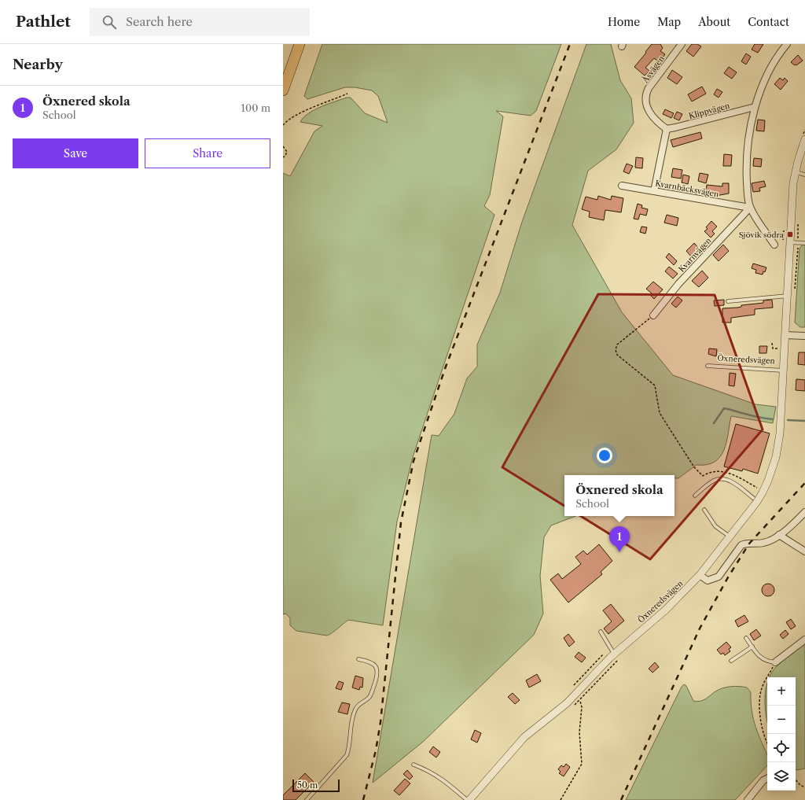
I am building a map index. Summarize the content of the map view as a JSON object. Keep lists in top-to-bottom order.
{
  "streets": {
    "street": [
      "Åsvägen",
      "Klippvägen",
      "Kvarnbäcksvägen",
      "Kvarnvägen",
      "Öxneredsvägen"
    ]
  },
  "crossings": [
    ["Åsvägen", "Klippvägen"],
    ["Kvarnbäcksvägen", "Kvarnvägen"]
  ],
  "places": {
    "transit": ["Sjövik södra"]
  },
  "scale_bar": "50 m",
  "page": {
    "header": "Pathlet",
    "search": "Search here",
    "nav": [
      "Home",
      "Map",
      "About",
      "Contact"
    ],
    "heading": "Nearby",
    "list": [
      {
        "mark": "1",
        "name": "Öxnered skola",
        "note": "School",
        "value": "100 m"
      }
    ],
    "buttons": ["Save", "Share"],
    "popup": ["Öxnered skola", "School"],
    "pins": "1",
    "map_buttons": ["+", "−"],
    "scale": "50 m"
  }
}
